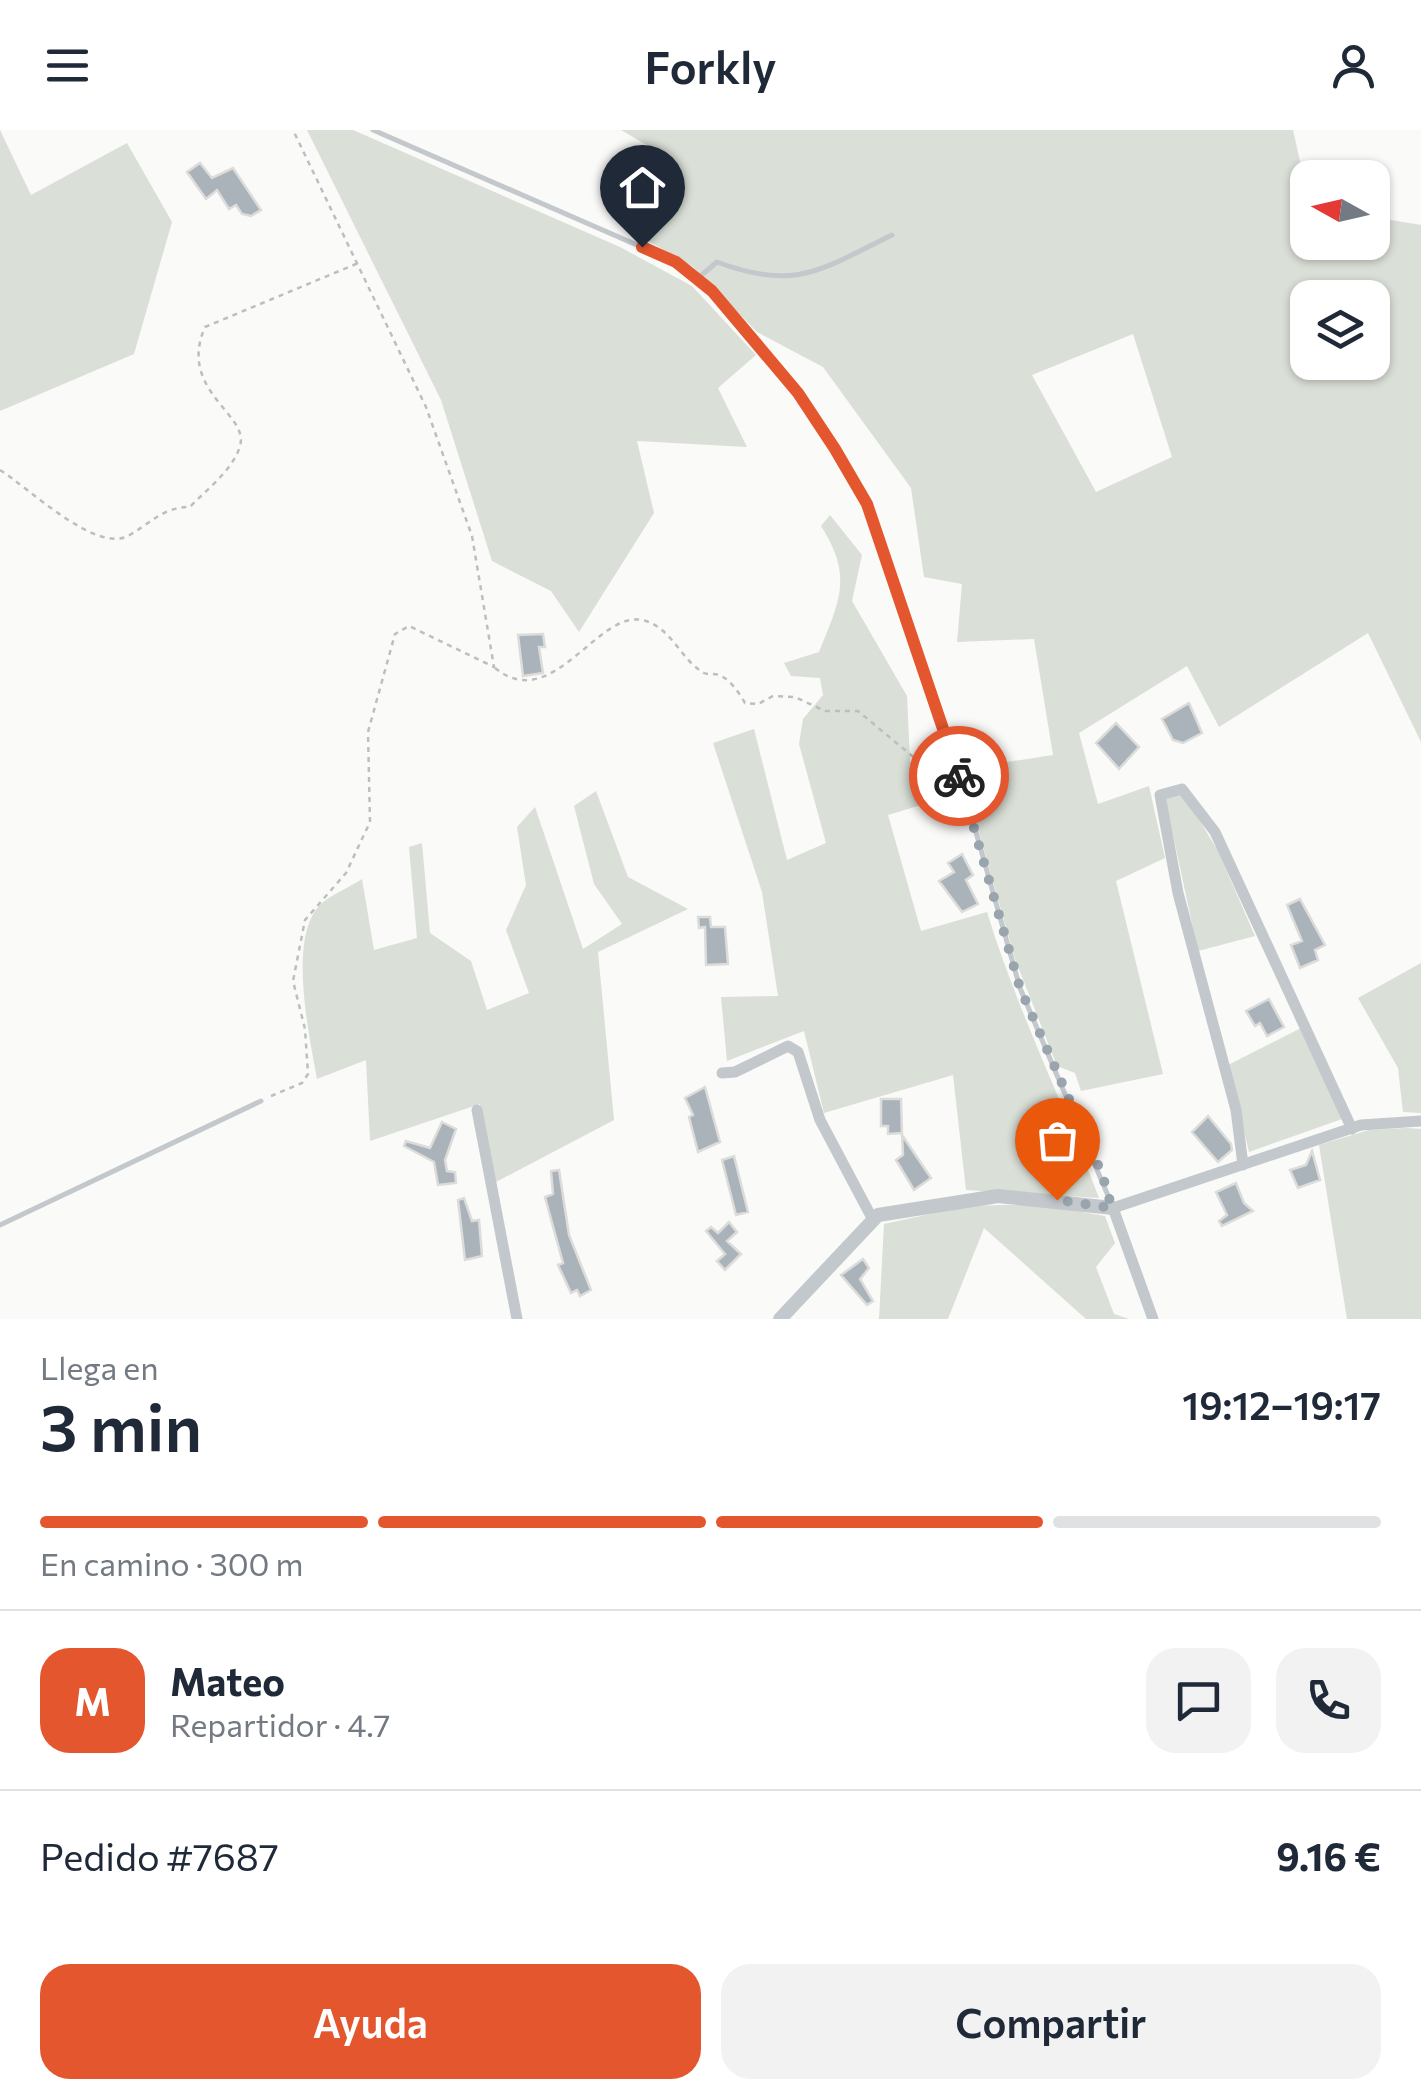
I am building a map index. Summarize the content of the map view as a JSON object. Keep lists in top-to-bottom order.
{
  "north": "left",
  "page": {
    "header": "Forkly",
    "heading": ["3 min", "Llega en", "19:12–19:17"],
    "panel": [
      "Mateo",
      "Repartidor · 4.7",
      "Pedido #7687",
      "9.16 €"
    ],
    "bar": "En camino · 300 m",
    "round": "M",
    "buttons": ["Ayuda", "Compartir"]
  }
}
